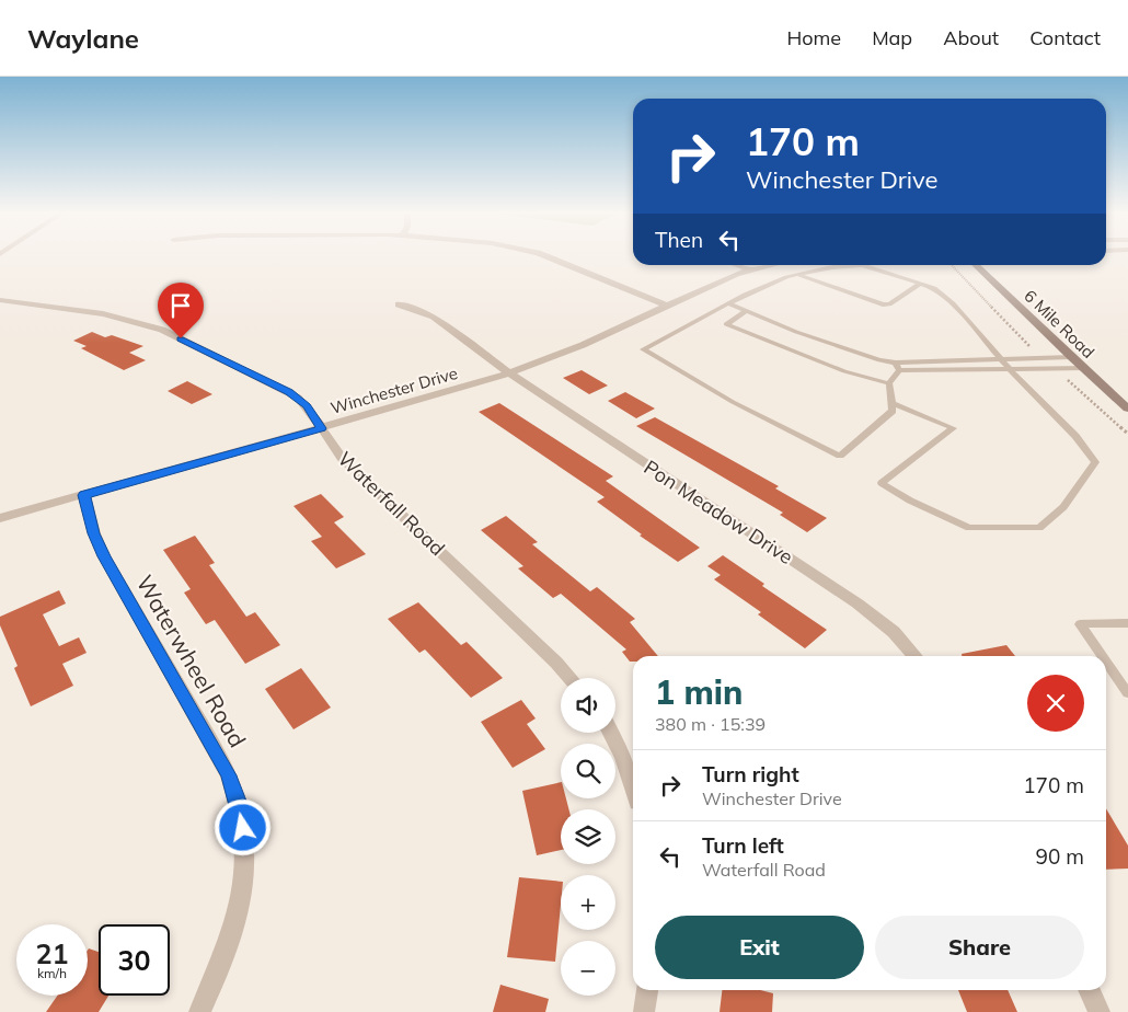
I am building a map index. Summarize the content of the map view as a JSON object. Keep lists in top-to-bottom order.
{
  "streets": {
    "street": [
      "6 Mile Road",
      "Winchester Drive",
      "Waterfall Road",
      "Pon Meadow Drive",
      "Waterwheel Road"
    ]
  },
  "crossings": [
    ["Winchester Drive", "Waterfall Road"],
    ["Winchester Drive", "Pon Meadow Drive"],
    ["Winchester Drive", "Waterwheel Road"]
  ],
  "page": {
    "header": "Waylane",
    "nav": [
      "Home",
      "Map",
      "About",
      "Contact"
    ],
    "turn": ["170 m", "Winchester Drive"],
    "then": "Then",
    "heading": ["1 min", "380 m · 15:39"],
    "map_buttons": ["+", "−"],
    "list": [
      {
        "name": "Turn right",
        "note": "Winchester Drive",
        "value": "170 m"
      },
      {
        "name": "Turn left",
        "note": "Waterfall Road",
        "value": "90 m"
      }
    ],
    "buttons": ["Exit", "Share"],
    "speed": "21 km/h",
    "limit": "30"
  }
}
